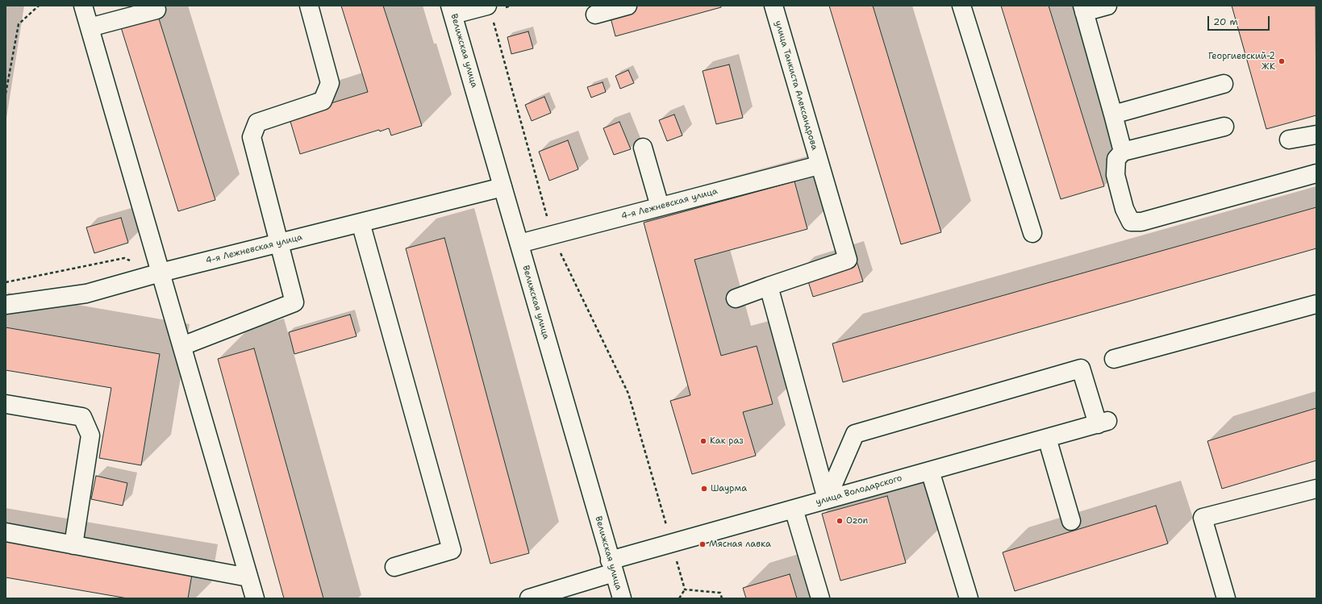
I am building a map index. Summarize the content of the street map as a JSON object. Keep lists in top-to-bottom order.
{
  "streets": {
    "street": [
      "Велижская улица",
      "улица Танкиста Александрова",
      "4-я Лежневская улица",
      "улица Володарского"
    ]
  },
  "crossings": [
    ["Велижская улица", "4-я Лежневская улица"],
    ["Велижская улица", "улица Володарского"],
    ["улица Танкиста Александрова", "4-я Лежневская улица"]
  ],
  "places": [
    "Георгиевский-2 ЖК",
    "Как раз",
    "Шаурма",
    "Ozon",
    "Мясная лавка"
  ],
  "scale_bar": "20 m"
}
